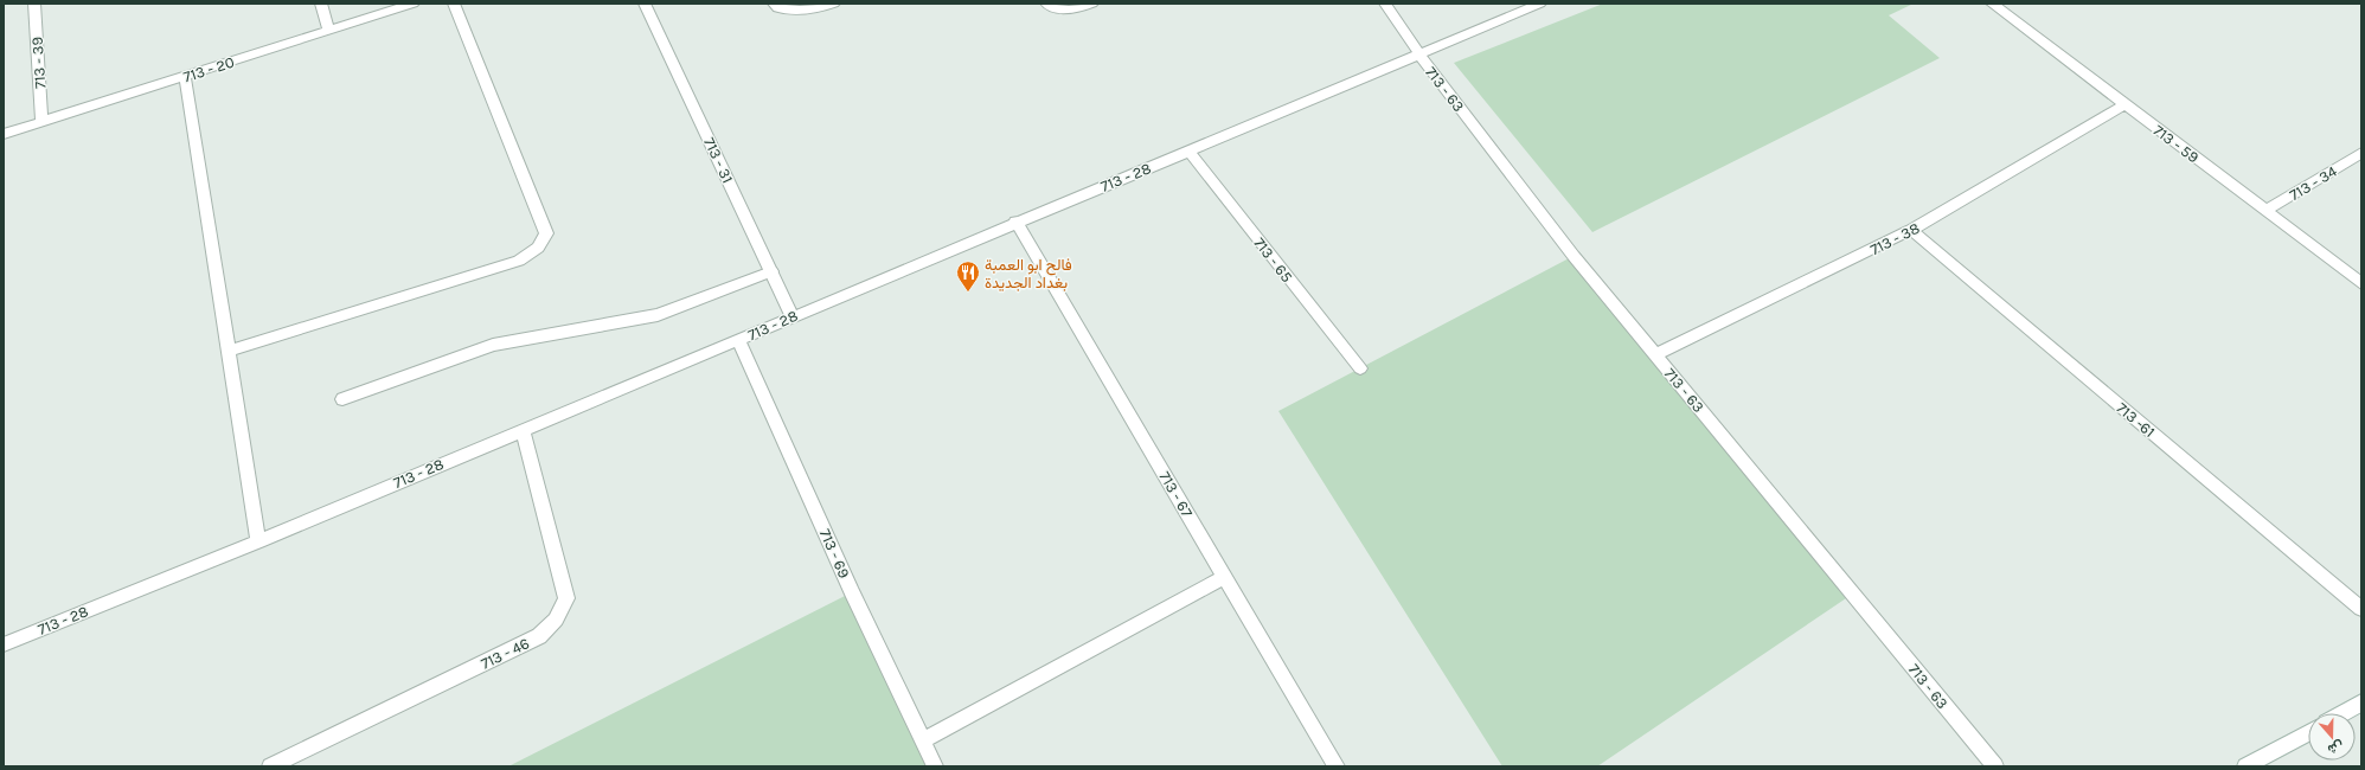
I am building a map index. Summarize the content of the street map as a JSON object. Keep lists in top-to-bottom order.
{
  "streets": {
    "street": [
      "713 - 39",
      "713 - 20",
      "713 - 63",
      "713 - 59",
      "713 - 31",
      "713 - 28",
      "713 - 34",
      "713 - 38",
      "713 - 65",
      "713 -61",
      "713 - 67",
      "713 - 69",
      "713 - 46"
    ]
  },
  "crossings": [
    ["713 - 39", "713 - 20"],
    ["713 - 63", "713 - 28"],
    ["713 - 63", "713 - 38"],
    ["713 - 59", "713 - 34"],
    ["713 - 59", "713 - 38"],
    ["713 - 31", "713 - 28"],
    ["713 - 28", "713 - 65"],
    ["713 - 28", "713 - 67"],
    ["713 - 28", "713 - 69"],
    ["713 - 28", "713 - 46"],
    ["713 - 38", "713 -61"]
  ],
  "places": {
    "restaurant": ["فالح ابو العمبة بغداد الجديدة"]
  },
  "north": "bottom"
}
